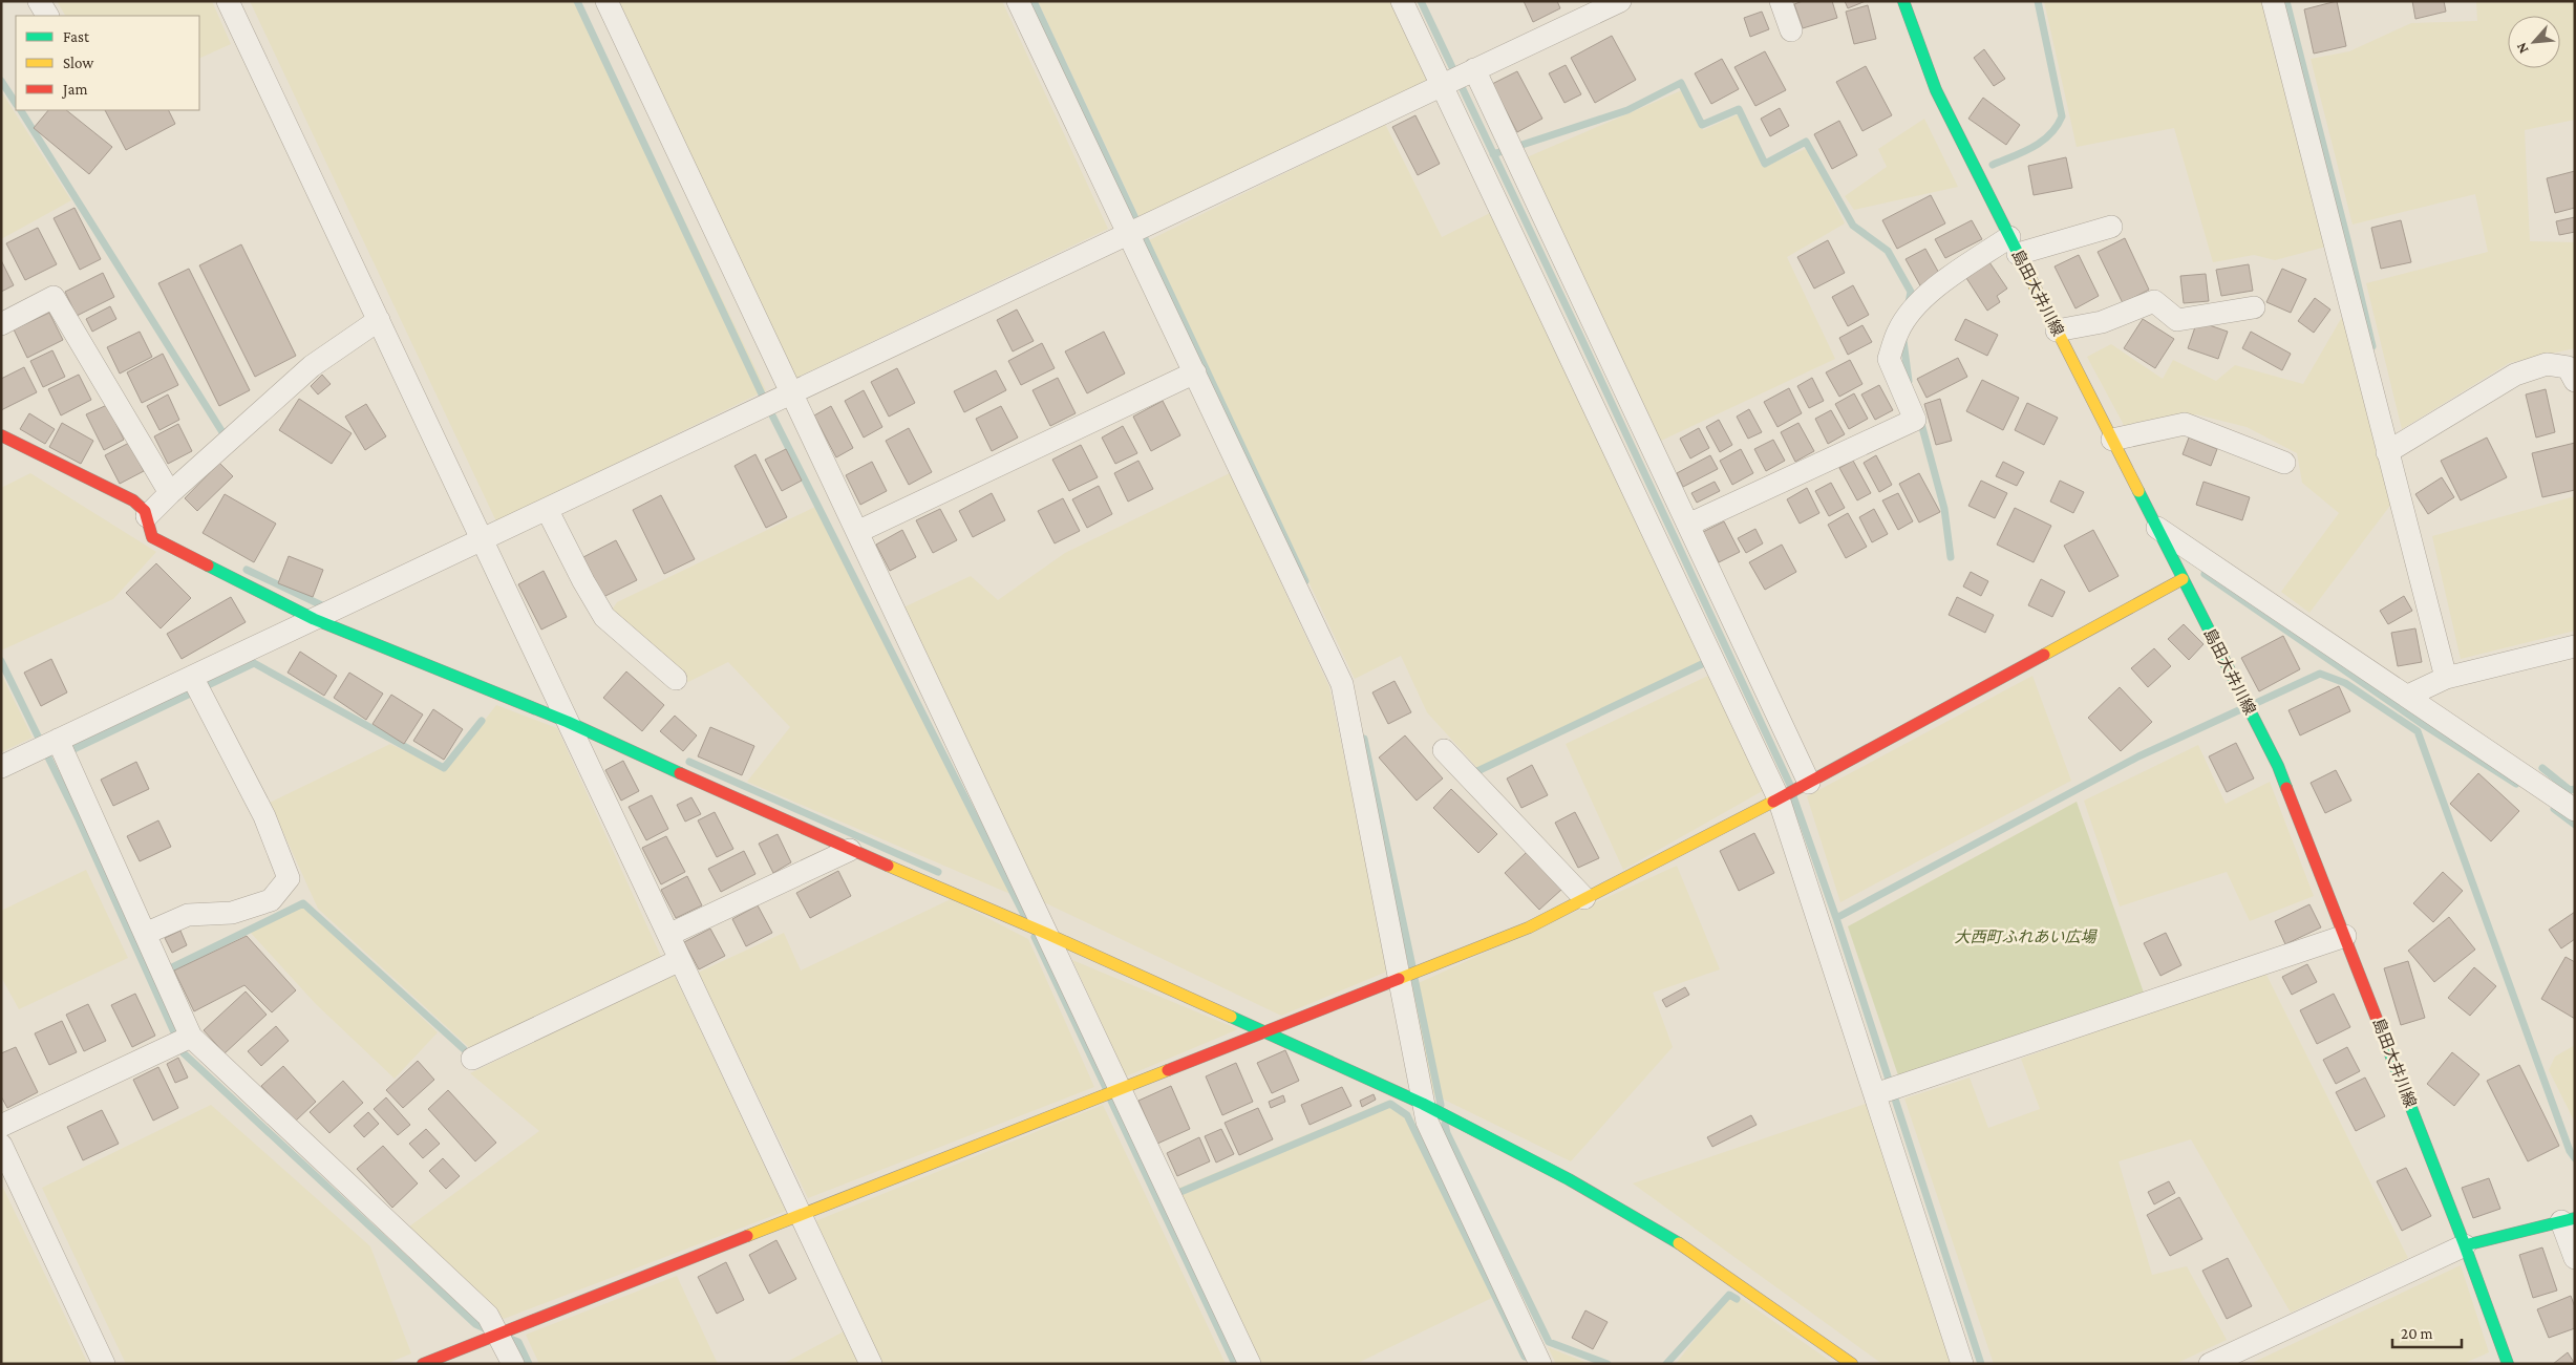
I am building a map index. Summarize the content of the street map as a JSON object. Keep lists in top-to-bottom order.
{
  "streets": {
    "street": ["島田大井川線"]
  },
  "parks": ["大西町ふれあい広場"],
  "legend": ["Fast", "Slow", "Jam"],
  "scale_bar": "20 m",
  "north": "bottom left"
}
